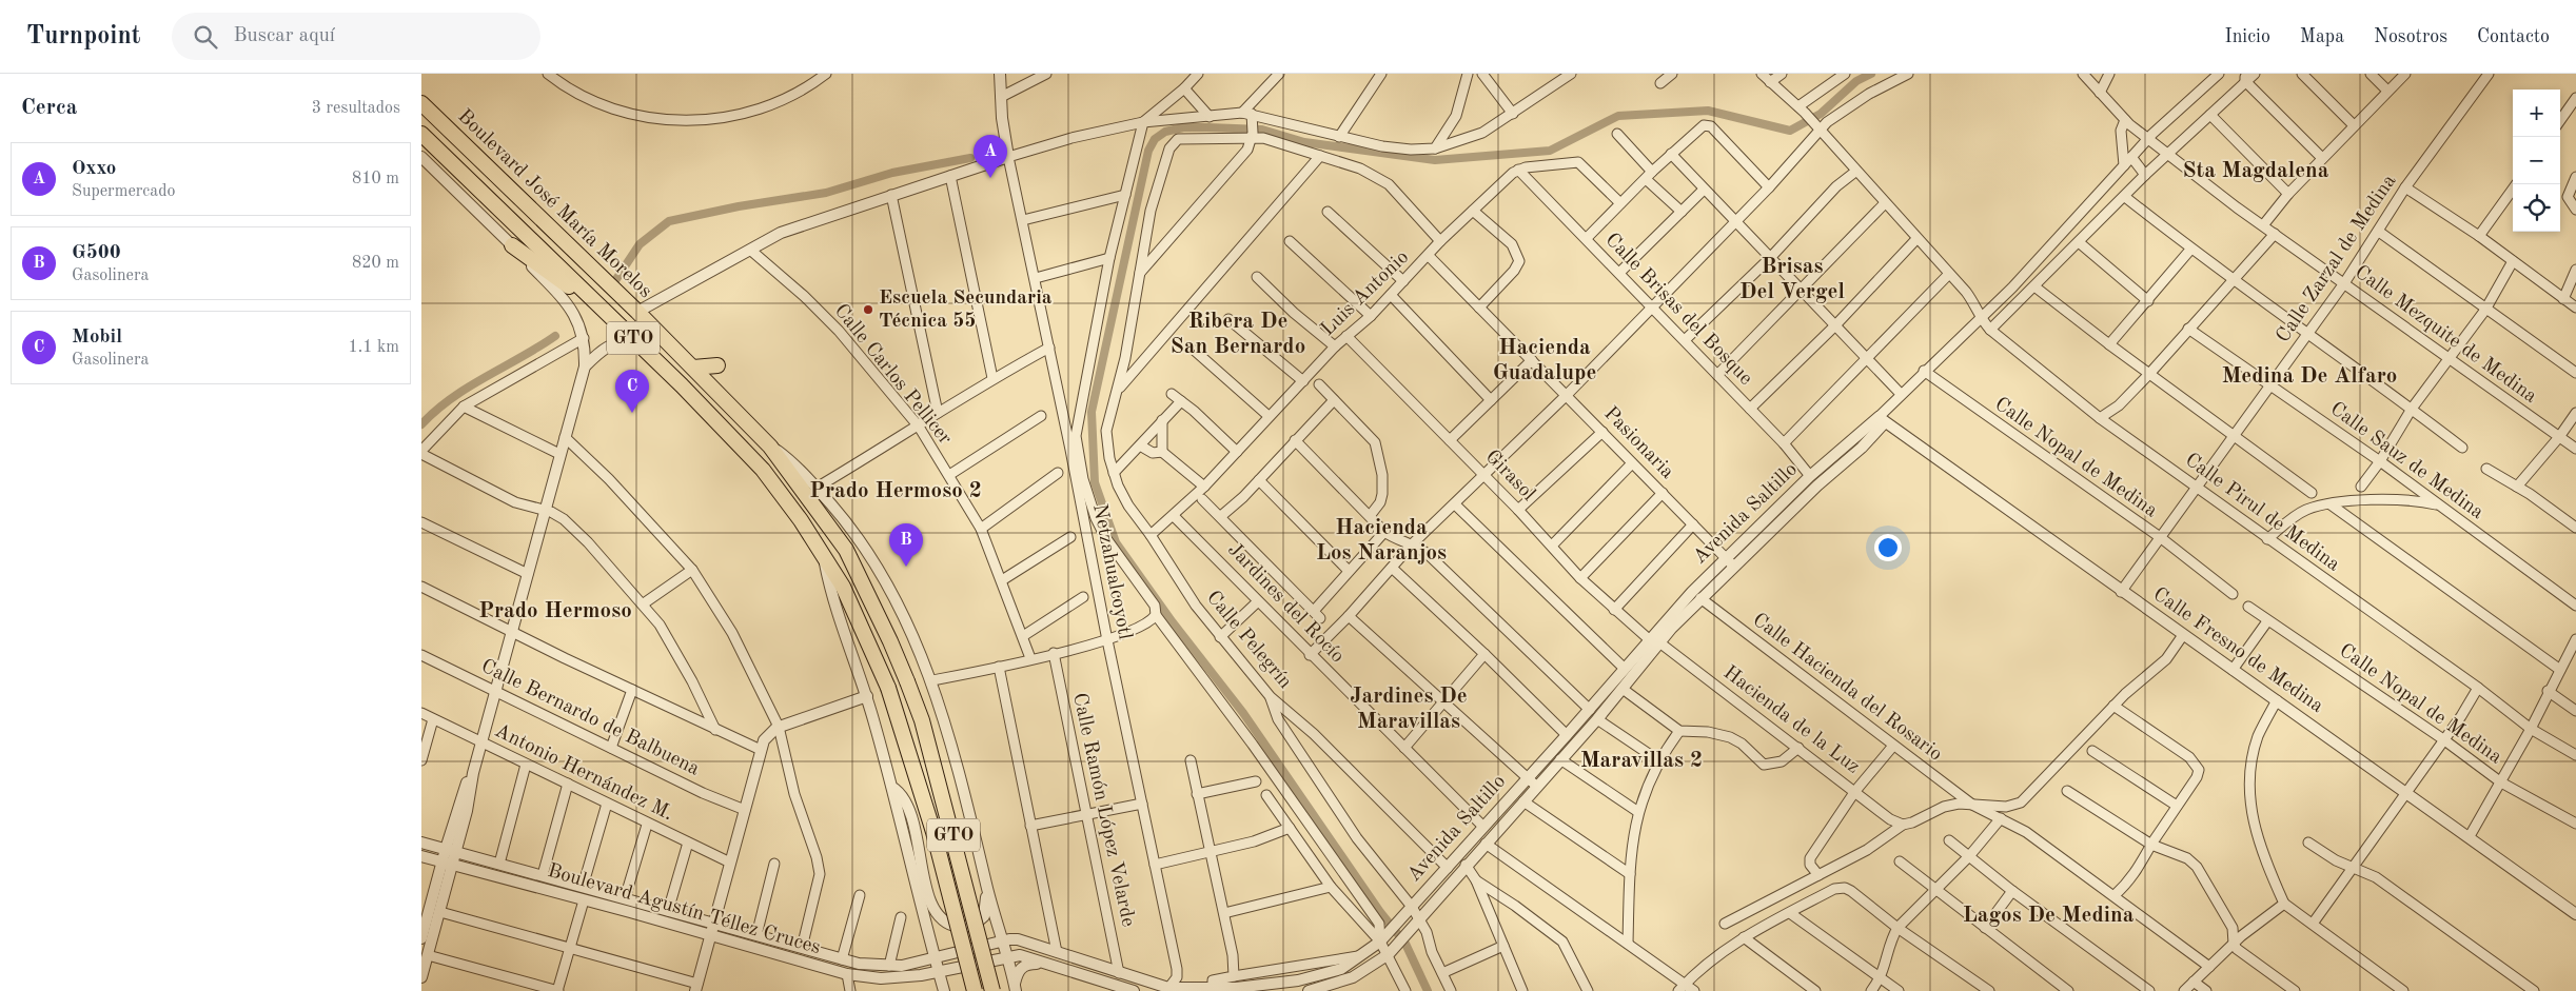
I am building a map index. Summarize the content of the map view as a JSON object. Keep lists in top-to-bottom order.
{
  "streets": {
    "main road": ["Boulevard José María Morelos", "GTO"],
    "street": [
      "Calle Zarzal de Medina",
      "Luis Antonio",
      "Calle Brisas del Bosque",
      "Calle Mezquite de Medina",
      "Calle Carlos Pellicer",
      "Pasionaria",
      "Calle Nopal de Medina",
      "Calle Sauz de Medina",
      "Girasol",
      "Calle Pirul de Medina",
      "Avenida Saltillo",
      "Netzahualcoyotl",
      "Jardines del Rocío",
      "Calle Pelegrín",
      "Calle Fresno de Medina",
      "Calle Hacienda del Rosario",
      "Calle Bernardo de Balbuena",
      "Hacienda de la Luz",
      "Antonio Hernández M.",
      "Calle Ramón López Velarde",
      "Boulevard Agustín Téllez Cruces"
    ]
  },
  "crossings": [
    ["Boulevard José María Morelos", "GTO"],
    ["Calle Zarzal de Medina", "Calle Mezquite de Medina"],
    ["Calle Zarzal de Medina", "Calle Nopal de Medina"],
    ["Calle Zarzal de Medina", "Calle Sauz de Medina"],
    ["Calle Zarzal de Medina", "Calle Pirul de Medina"],
    ["Calle Zarzal de Medina", "Calle Fresno de Medina"],
    ["Luis Antonio", "Calle Brisas del Bosque"],
    ["Luis Antonio", "Pasionaria"],
    ["Luis Antonio", "Girasol"],
    ["Luis Antonio", "Jardines del Rocío"],
    ["Luis Antonio", "Calle Pelegrín"],
    ["Calle Brisas del Bosque", "Avenida Saltillo"],
    ["Calle Mezquite de Medina", "Avenida Saltillo"],
    ["Pasionaria", "Avenida Saltillo"],
    ["Calle Nopal de Medina", "Avenida Saltillo"],
    ["Girasol", "Avenida Saltillo"],
    ["Girasol", "Hacienda de la Luz"],
    ["Calle Pirul de Medina", "Avenida Saltillo"],
    ["Avenida Saltillo", "Netzahualcoyotl"],
    ["Avenida Saltillo", "Jardines del Rocío"],
    ["Avenida Saltillo", "Calle Pelegrín"],
    ["Avenida Saltillo", "Calle Fresno de Medina"],
    ["Avenida Saltillo", "Calle Hacienda del Rosario"],
    ["Avenida Saltillo", "Hacienda de la Luz"],
    ["Avenida Saltillo", "Calle Ramón López Velarde"],
    ["Avenida Saltillo", "Boulevard Agustín Téllez Cruces"],
    ["Calle Hacienda del Rosario", "Hacienda de la Luz"]
  ],
  "districts": [
    "Sta Magdalena",
    "Brisas Del Vergel",
    "Ribera De San Bernardo",
    "Hacienda Guadalupe",
    "Medina De Alfaro",
    "Prado Hermoso 2",
    "Hacienda Los Naranjos",
    "Prado Hermoso",
    "Jardines De Maravillas",
    "Maravillas 2",
    "Lagos De Medina"
  ],
  "places": ["Escuela Secundaria Técnica 55"],
  "page": {
    "header": "Turnpoint",
    "search": "Buscar aquí",
    "nav": [
      "Inicio",
      "Mapa",
      "Nosotros",
      "Contacto"
    ],
    "heading": ["Cerca", "3 resultados"],
    "map_buttons": ["+", "−"],
    "pins": ["A", "C", "B"],
    "list": [
      {
        "mark": "A",
        "name": "Oxxo",
        "note": "Supermercado",
        "value": "810 m"
      },
      {
        "mark": "B",
        "name": "G500",
        "note": "Gasolinera",
        "value": "820 m"
      },
      {
        "mark": "C",
        "name": "Mobil",
        "note": "Gasolinera",
        "value": "1.1 km"
      }
    ]
  }
}
